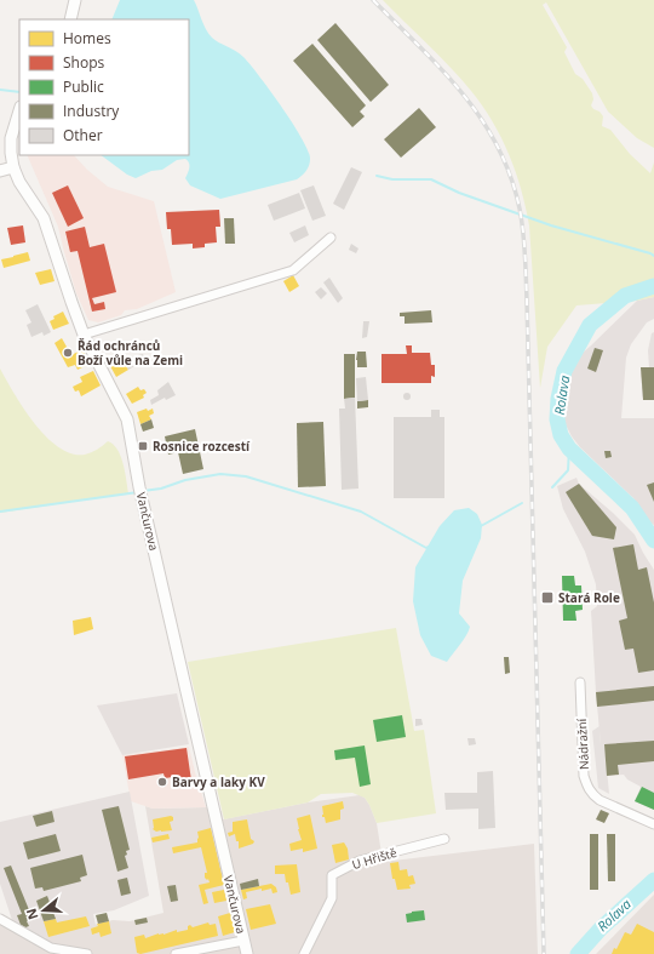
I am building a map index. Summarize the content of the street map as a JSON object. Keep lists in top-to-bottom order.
{
  "streets": {
    "street": ["Vančurova", "Nádražní", "U Hřiště"]
  },
  "water": ["Rolava"],
  "places": {
    "other": ["Řád ochránců Boží vůle na Zemi", "Barvy a laky KV"],
    "transit": ["Rosnice rozcestí", "Stará Role"]
  },
  "legend": [
    "Homes",
    "Shops",
    "Public",
    "Industry",
    "Other"
  ],
  "north": "left"
}
